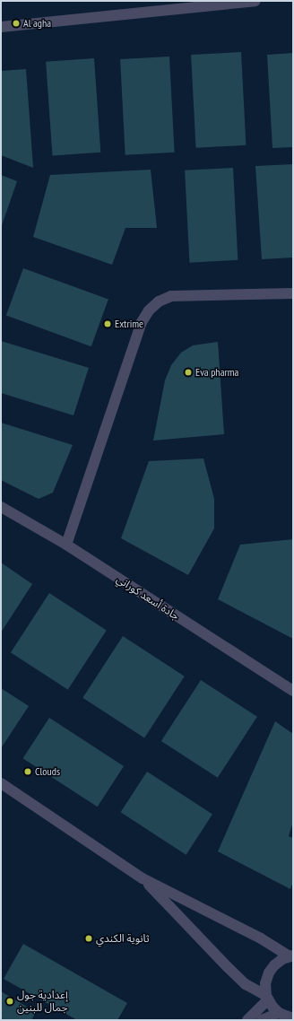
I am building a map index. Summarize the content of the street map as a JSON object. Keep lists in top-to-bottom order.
{
  "streets": {
    "street": ["جادة أسعد كوراني"]
  },
  "places": [
    "Al agha",
    "Extrime",
    "Eva pharma",
    "Clouds",
    "ثانوية الكندي",
    "إعدادية جول جمال للبنين"
  ]
}
